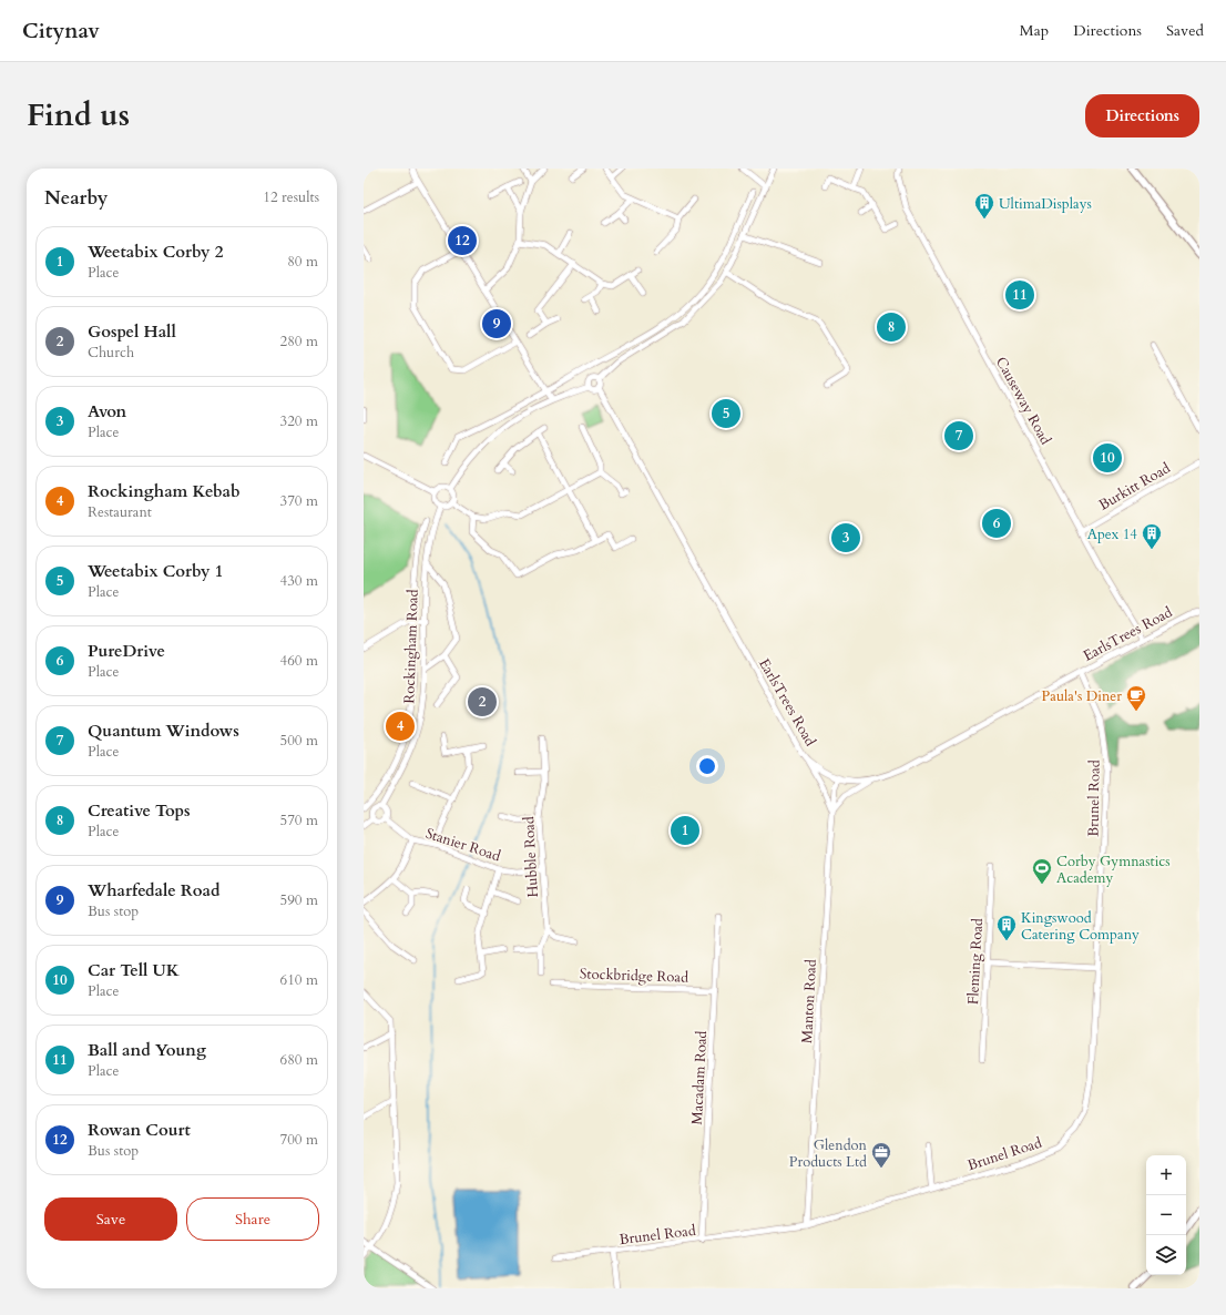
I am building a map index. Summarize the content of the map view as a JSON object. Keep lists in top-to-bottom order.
{
  "streets": {
    "street": [
      "Causeway Road",
      "Burkitt Road",
      "EarlsTrees Road",
      "Rockingham Road",
      "Brunel Road",
      "Stanier Road",
      "Hubble Road",
      "Fleming Road",
      "Stockbridge Road",
      "Manton Road",
      "Macadam Road"
    ]
  },
  "crossings": [
    ["Causeway Road", "Burkitt Road"],
    ["Causeway Road", "EarlsTrees Road"],
    ["EarlsTrees Road", "Brunel Road"],
    ["EarlsTrees Road", "Manton Road"],
    ["Rockingham Road", "Stanier Road"],
    ["Brunel Road", "Manton Road"],
    ["Brunel Road", "Macadam Road"],
    ["Stanier Road", "Hubble Road"],
    ["Stockbridge Road", "Macadam Road"]
  ],
  "places": {
    "building": ["UltimaDisplays", "Apex 14", "Kingswood Catering Company"],
    "cafe": ["Paula's Diner"],
    "sports": ["Corby Gymnastics Academy"],
    "office": ["Glendon Products Ltd"]
  },
  "page": {
    "header": "Citynav",
    "nav": ["Map", "Directions", "Saved"],
    "title": "Find us",
    "buttons": [
      "Directions",
      ["Save", "Share"]
    ],
    "heading": ["Nearby", "12 results"],
    "pins": [
      "12",
      "11",
      "9",
      "8",
      "5",
      "7",
      "10",
      "6",
      "3",
      "2",
      "4",
      "1"
    ],
    "list": [
      {
        "mark": "1",
        "name": "Weetabix Corby 2",
        "note": "Place",
        "value": "80 m"
      },
      {
        "mark": "2",
        "name": "Gospel Hall",
        "note": "Church",
        "value": "280 m"
      },
      {
        "mark": "3",
        "name": "Avon",
        "note": "Place",
        "value": "320 m"
      },
      {
        "mark": "4",
        "name": "Rockingham Kebab",
        "note": "Restaurant",
        "value": "370 m"
      },
      {
        "mark": "5",
        "name": "Weetabix Corby 1",
        "note": "Place",
        "value": "430 m"
      },
      {
        "mark": "6",
        "name": "PureDrive",
        "note": "Place",
        "value": "460 m"
      },
      {
        "mark": "7",
        "name": "Quantum Windows",
        "note": "Place",
        "value": "500 m"
      },
      {
        "mark": "8",
        "name": "Creative Tops",
        "note": "Place",
        "value": "570 m"
      },
      {
        "mark": "9",
        "name": "Wharfedale Road",
        "note": "Bus stop",
        "value": "590 m"
      },
      {
        "mark": "10",
        "name": "Car Tell UK",
        "note": "Place",
        "value": "610 m"
      },
      {
        "mark": "11",
        "name": "Ball and Young",
        "note": "Place",
        "value": "680 m"
      },
      {
        "mark": "12",
        "name": "Rowan Court",
        "note": "Bus stop",
        "value": "700 m"
      }
    ],
    "map_buttons": ["+", "−"]
  }
}
